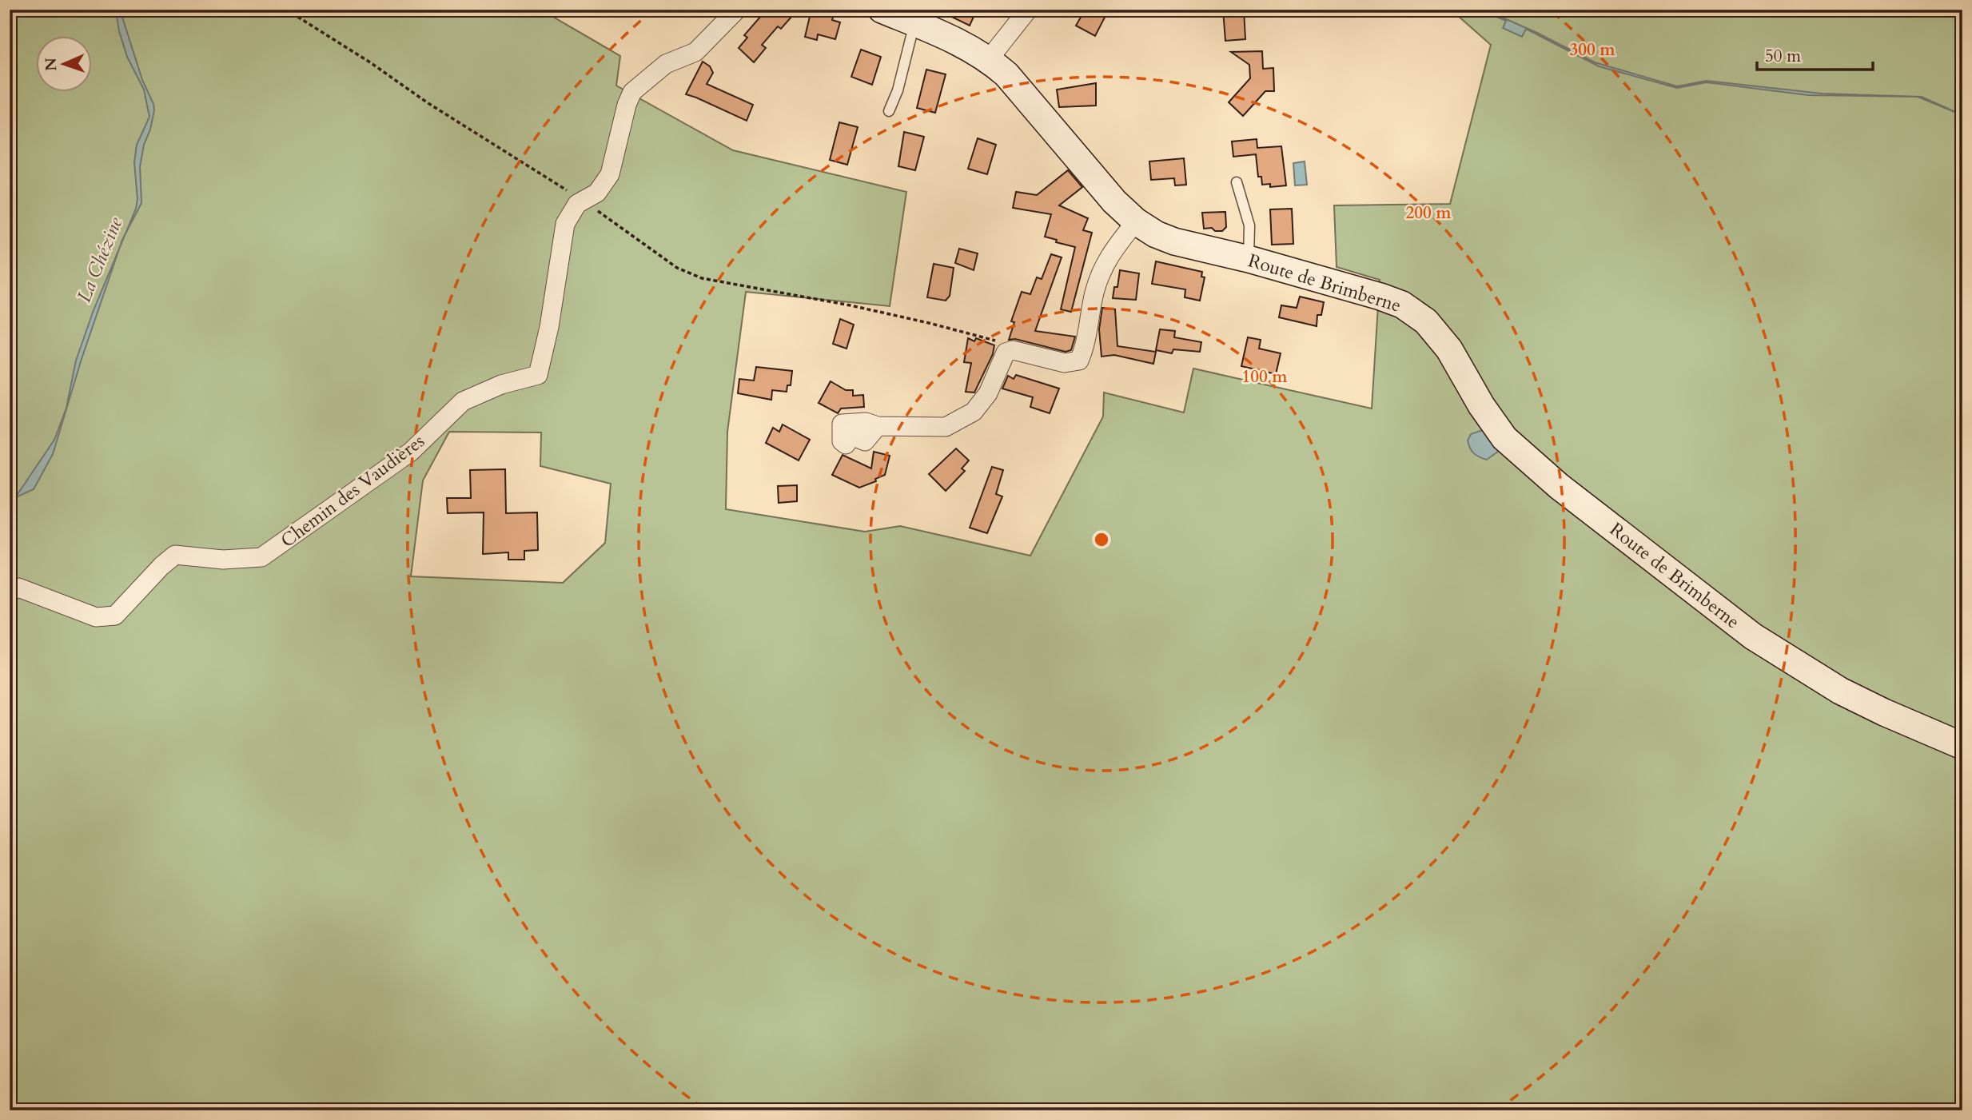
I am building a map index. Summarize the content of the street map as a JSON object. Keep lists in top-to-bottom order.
{
  "streets": {
    "street": ["Route de Brimberne", "Chemin des Vaudières"]
  },
  "water": ["La Chézine"],
  "scale_bar": "50 m",
  "north": "left",
  "rings": ["300 m", "200 m", "100 m"]
}
